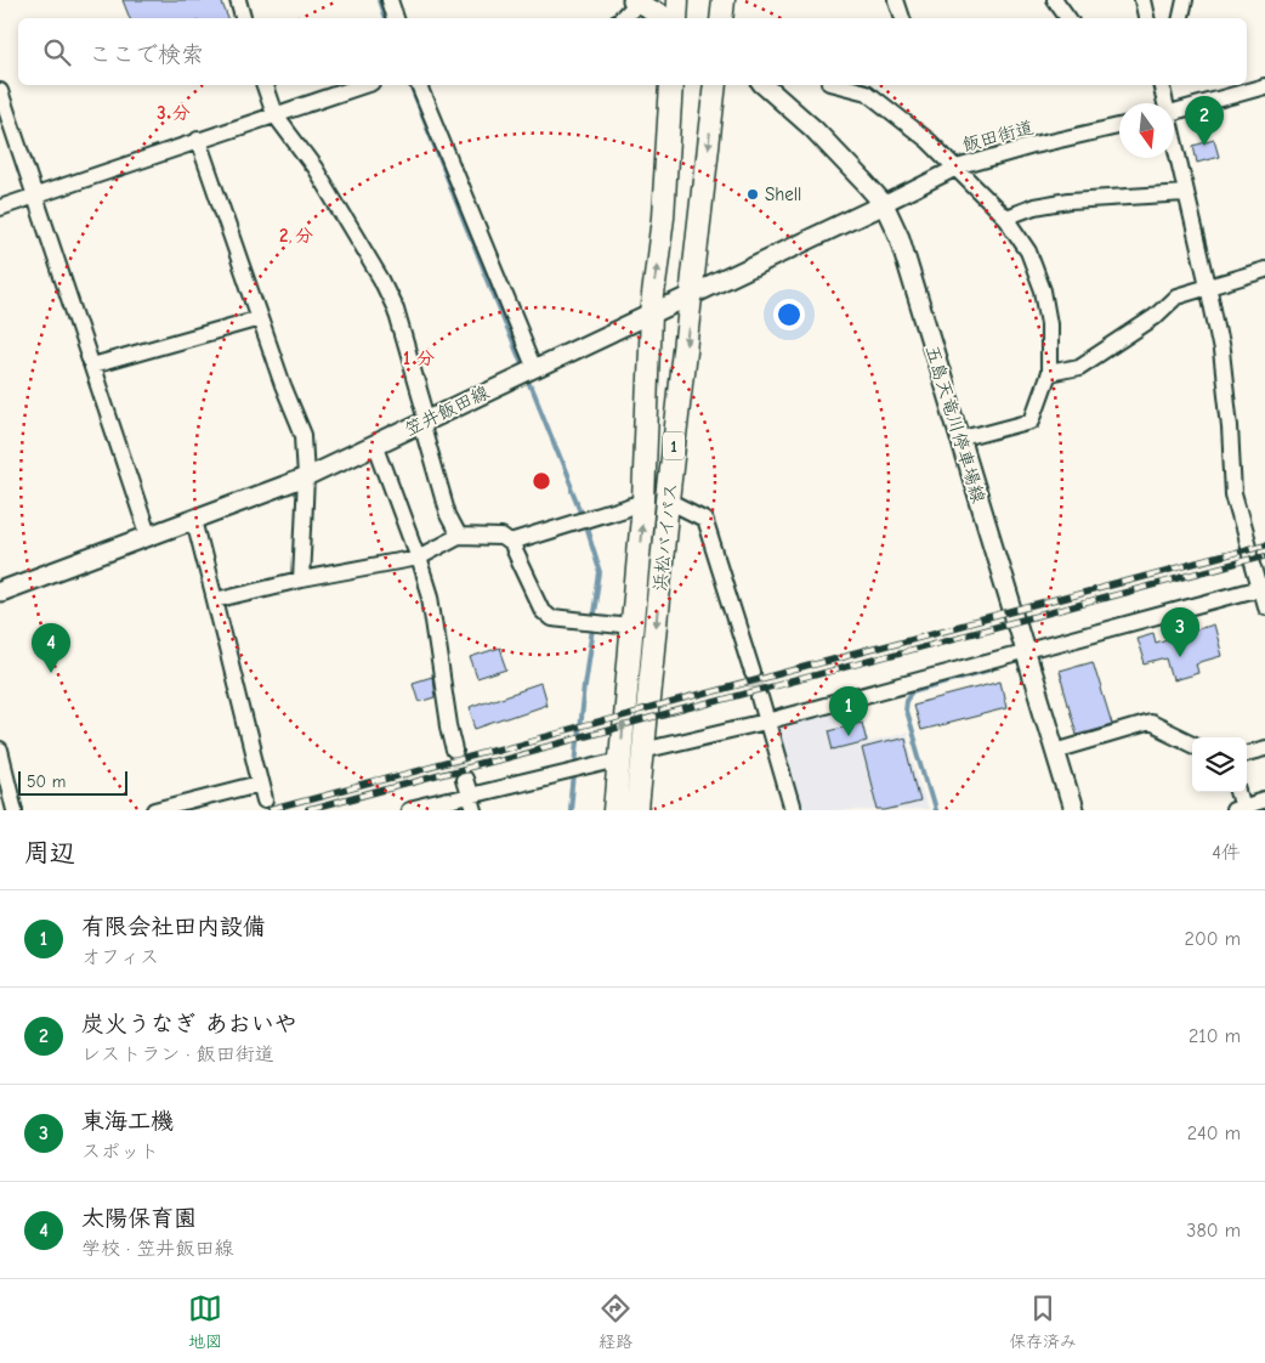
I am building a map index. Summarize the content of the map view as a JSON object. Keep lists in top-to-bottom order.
{
  "streets": {
    "highway": ["1", "浜松バイパス"],
    "main road": ["笠井飯田線", "五島天竜川停車場線"],
    "street": ["飯田街道"]
  },
  "crossings": [
    ["飯田街道", "笠井飯田線"],
    ["飯田街道", "五島天竜川停車場線"],
    ["笠井飯田線", "五島天竜川停車場線"],
    ["笠井飯田線", "浜松バイパス"]
  ],
  "places": ["Shell"],
  "scale_bar": "50 m",
  "north": "bottom",
  "page": {
    "search": "ここで検索",
    "pins": [
      "2",
      "3",
      "4",
      "1"
    ],
    "scale": "50 m",
    "heading": ["周辺", "4件"],
    "list": [
      {
        "mark": "1",
        "name": "有限会社田内設備",
        "note": "オフィス",
        "value": "200 m"
      },
      {
        "mark": "2",
        "name": "炭火うなぎ あおいや",
        "note": "レストラン · 飯田街道",
        "value": "210 m"
      },
      {
        "mark": "3",
        "name": "東海工機",
        "note": "スポット",
        "value": "240 m"
      },
      {
        "mark": "4",
        "name": "太陽保育園",
        "note": "学校 · 笠井飯田線",
        "value": "380 m"
      }
    ],
    "nav": ["地図", "経路", "保存済み"]
  },
  "rings": ["3 分", "2 分", "1 分"]
}
